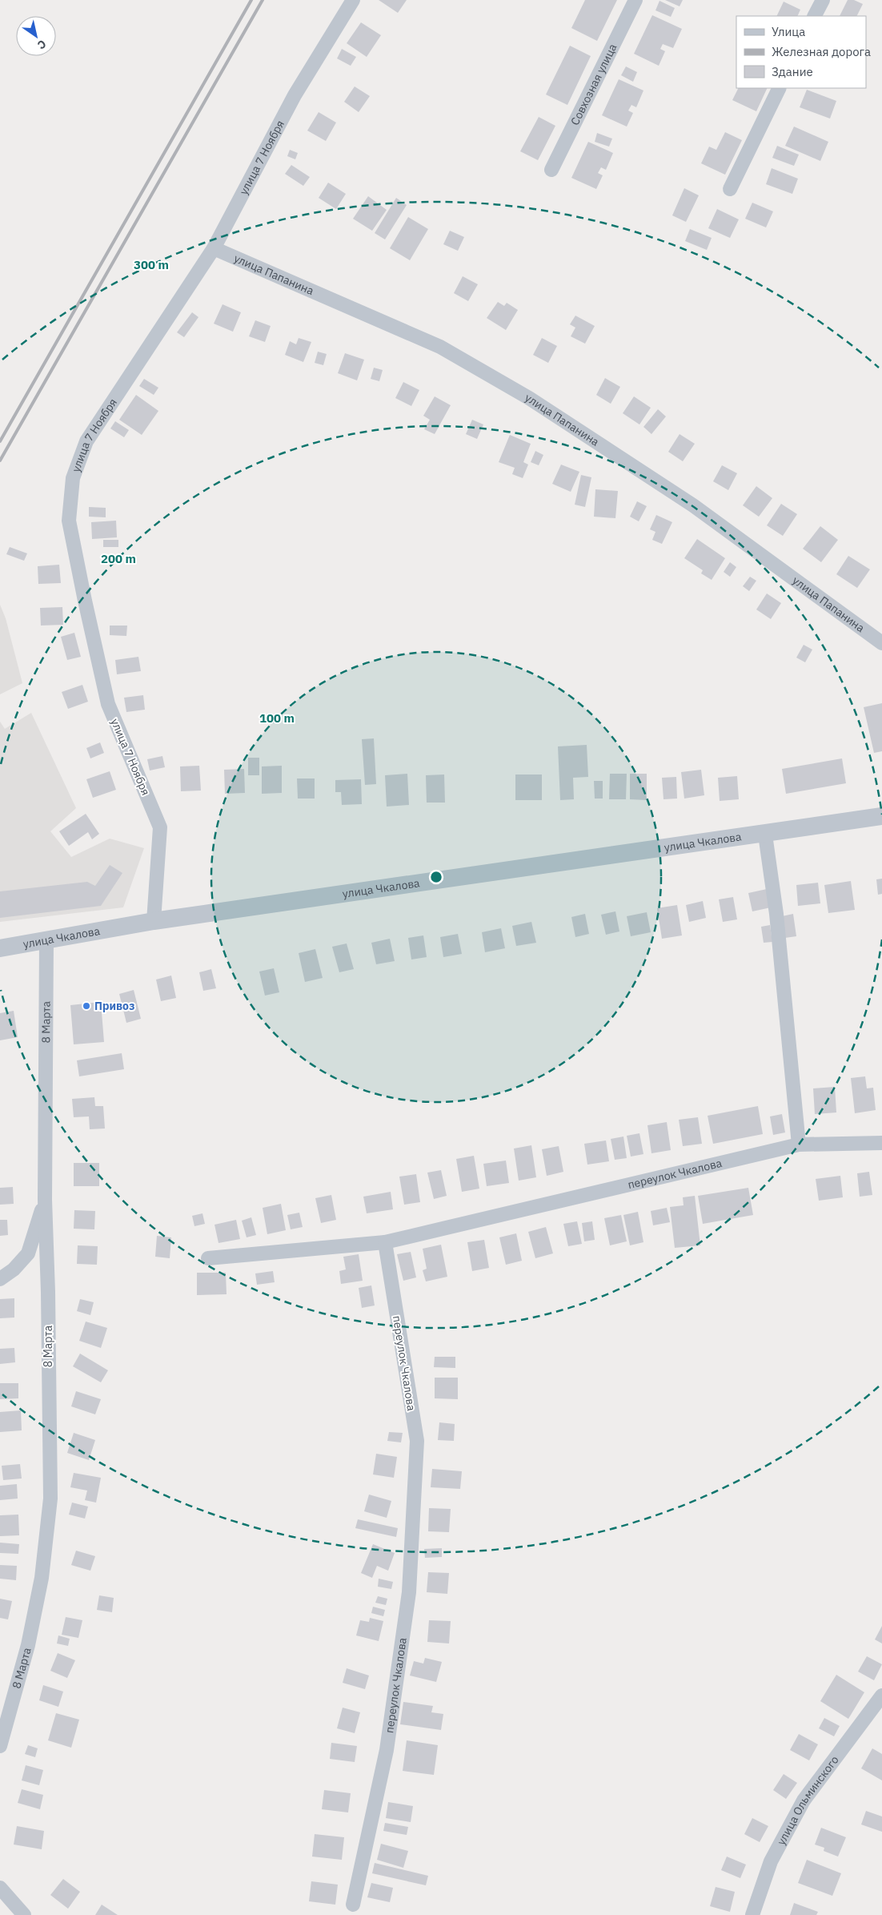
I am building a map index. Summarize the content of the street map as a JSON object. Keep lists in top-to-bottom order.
{
  "streets": {
    "street": [
      "Совхозная улица",
      "улица 7 Ноября",
      "улица Папанина",
      "улица Чкалова",
      "8 Марта",
      "переулок Чкалова",
      "улица Ольминского"
    ]
  },
  "crossings": [
    ["улица 7 Ноября", "улица Папанина"],
    ["улица 7 Ноября", "улица Чкалова"],
    ["улица Чкалова", "8 Марта"]
  ],
  "places": ["Привоз"],
  "legend": ["Улица", "Железная дорога", "Здание"],
  "north": "bottom right",
  "rings": ["300 m", "200 m", "100 m"]
}
